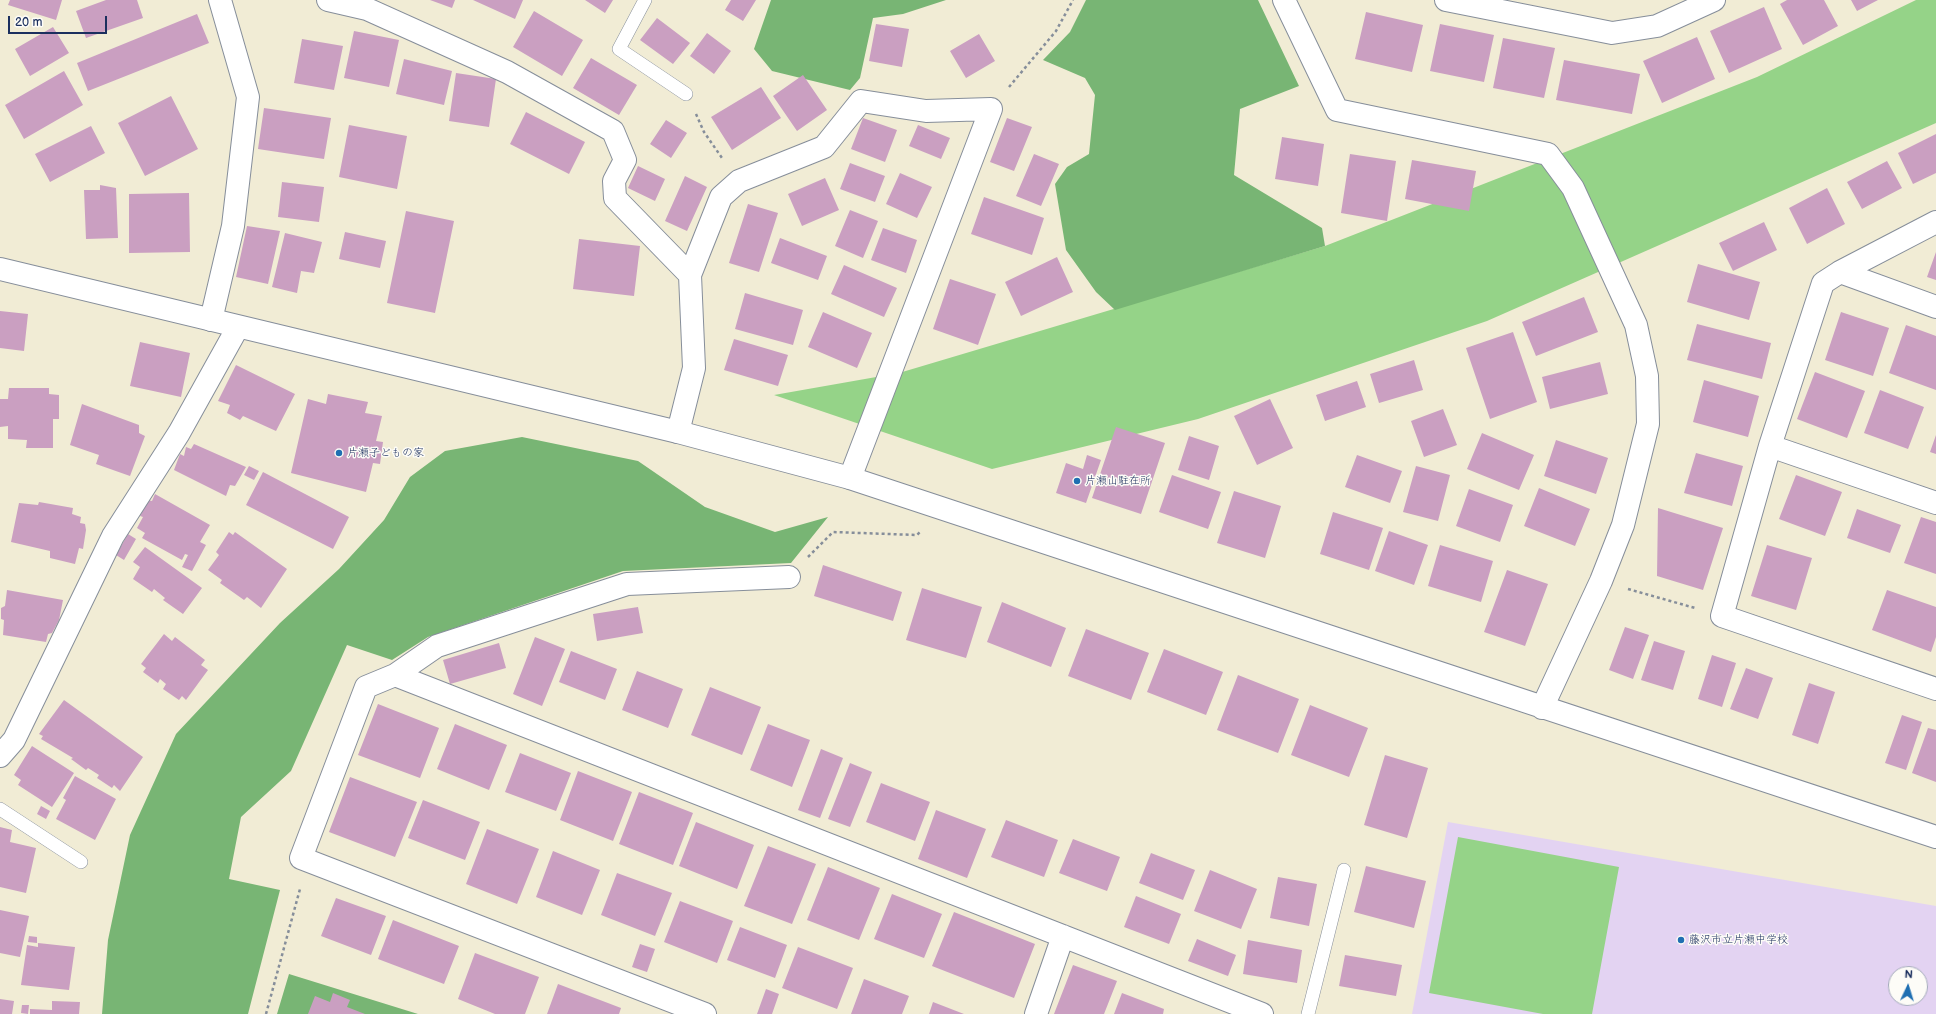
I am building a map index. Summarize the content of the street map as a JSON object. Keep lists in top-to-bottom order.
{
  "places": ["片瀬子どもの家", "片瀬山駐在所", "藤沢市立片瀬中学校"],
  "scale_bar": "20 m",
  "north": "top"
}
